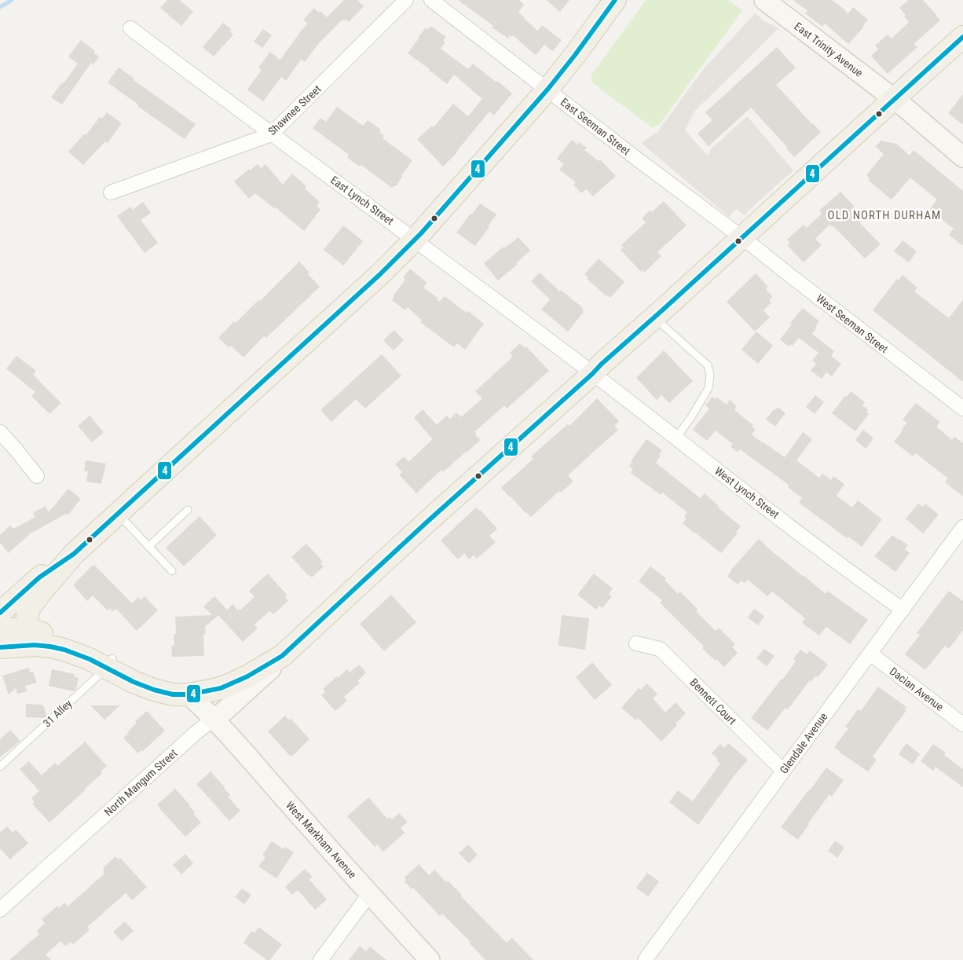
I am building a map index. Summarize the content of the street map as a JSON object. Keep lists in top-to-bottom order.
{
  "streets": {
    "main road": ["North Mangum Street"],
    "street": [
      "East Trinity Avenue",
      "Shawnee Street",
      "East Seeman Street",
      "East Lynch Street",
      "West Seeman Street",
      "West Lynch Street",
      "Dacian Avenue",
      "Bennett Court",
      "Glendale Avenue",
      "West Markham Avenue"
    ],
    "lane": ["31 Alley"]
  },
  "crossings": [
    ["East Trinity Avenue", "North Mangum Street"],
    ["Shawnee Street", "East Lynch Street"],
    ["East Seeman Street", "West Seeman Street"],
    ["East Seeman Street", "North Mangum Street"],
    ["East Lynch Street", "West Lynch Street"],
    ["East Lynch Street", "North Mangum Street"],
    ["West Seeman Street", "North Mangum Street"],
    ["West Lynch Street", "Glendale Avenue"],
    ["West Lynch Street", "North Mangum Street"],
    ["Dacian Avenue", "Glendale Avenue"],
    ["Bennett Court", "Glendale Avenue"],
    ["North Mangum Street", "West Markham Avenue"]
  ],
  "districts": ["OLD NORTH DURHAM"],
  "lines": ["transit line 4"]
}
